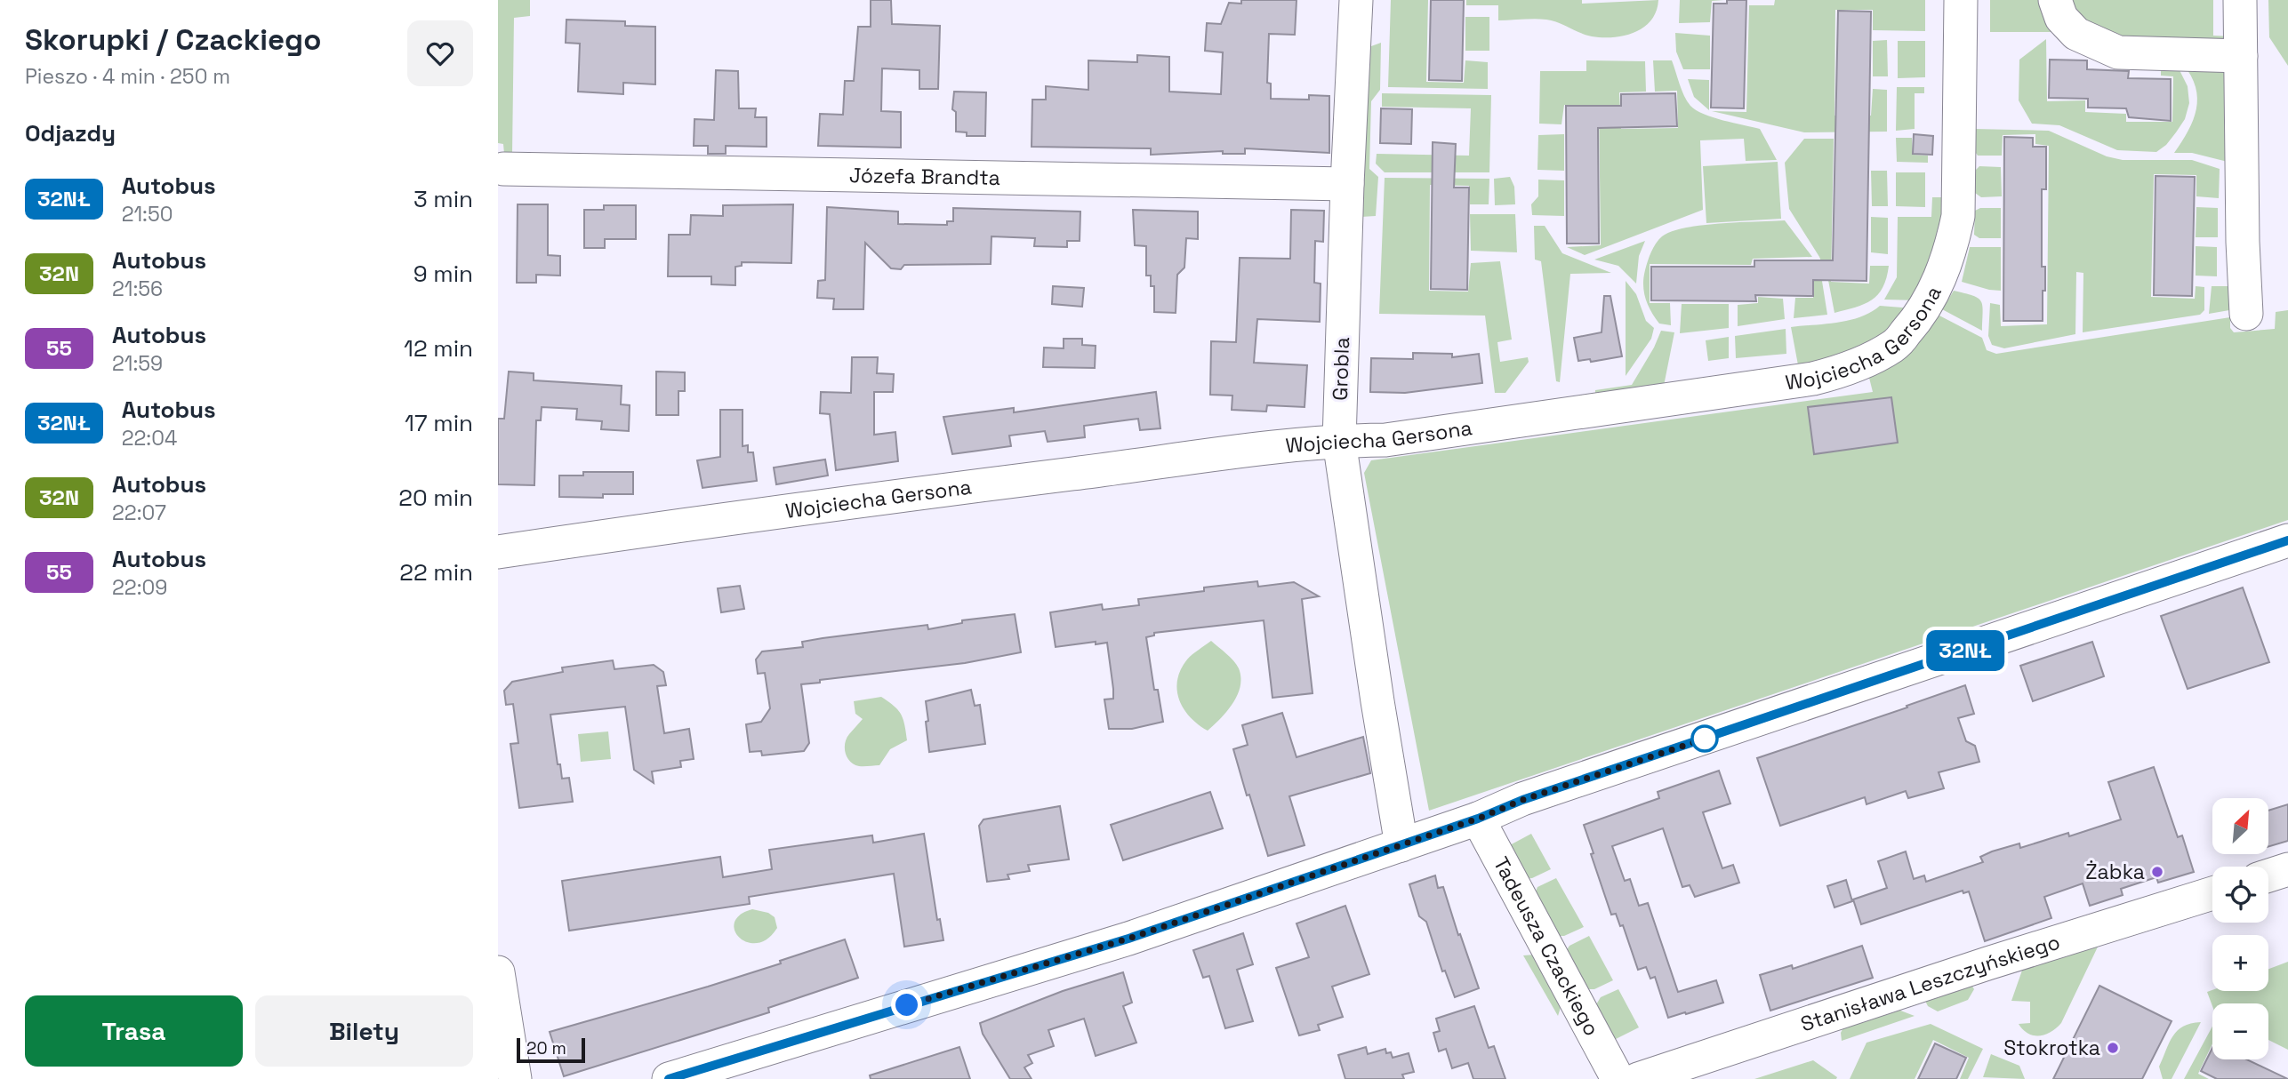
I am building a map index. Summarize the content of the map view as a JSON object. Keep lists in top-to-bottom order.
{
  "streets": {
    "street": [
      "Józefa Brandta",
      "Wojciecha Gersona",
      "Grobla",
      "Tadeusza Czackiego",
      "Stanisława Leszczyńskiego"
    ]
  },
  "crossings": [
    ["Józefa Brandta", "Grobla"],
    ["Wojciecha Gersona", "Grobla"],
    ["Tadeusza Czackiego", "Stanisława Leszczyńskiego"]
  ],
  "places": ["Żabka", "Stokrotka"],
  "lines": ["bus line 32NŁ"],
  "scale_bar": "20 m",
  "north": "top right",
  "page": {
    "heading": [
      ["Skorupki / Czackiego", "Pieszo · 4 min · 250 m"],
      "Odjazdy"
    ],
    "on_map": "32NŁ",
    "list": [
      {
        "mark": "32NŁ",
        "name": "Autobus",
        "note": "21:50",
        "value": "3 min"
      },
      {
        "mark": "32N",
        "name": "Autobus",
        "note": "21:56",
        "value": "9 min"
      },
      {
        "mark": "55",
        "name": "Autobus",
        "note": "21:59",
        "value": "12 min"
      },
      {
        "mark": "32NŁ",
        "name": "Autobus",
        "note": "22:04",
        "value": "17 min"
      },
      {
        "mark": "32N",
        "name": "Autobus",
        "note": "22:07",
        "value": "20 min"
      },
      {
        "mark": "55",
        "name": "Autobus",
        "note": "22:09",
        "value": "22 min"
      }
    ],
    "map_buttons": ["+", "−"],
    "buttons": ["Trasa", "Bilety"],
    "scale": "20 m"
  }
}
